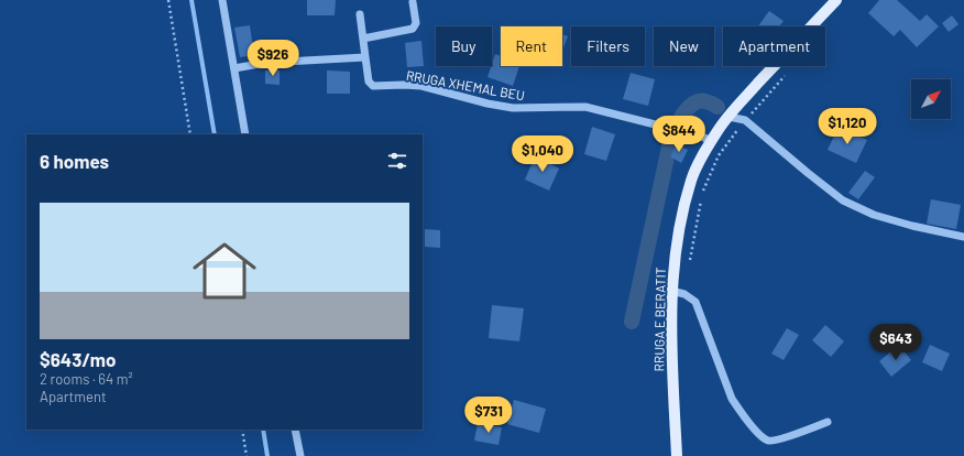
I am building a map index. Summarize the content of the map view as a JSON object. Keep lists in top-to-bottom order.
{
  "streets": {
    "main road": ["RRUGA E BERATIT"],
    "street": ["RRUGA XHEMAL BEU"]
  },
  "crossings": [
    ["RRUGA XHEMAL BEU", "RRUGA E BERATIT"]
  ],
  "north": "top right",
  "page": {
    "chip": [
      "Buy",
      "Rent",
      "Filters",
      "New",
      "Apartment"
    ],
    "price": [
      "$926",
      "$1,120",
      "$844",
      "$1,040",
      "$643",
      "$731"
    ],
    "heading": "6 homes",
    "list": [
      {
        "name": "$643/mo",
        "note": "2 rooms · 64 m² · Apartment"
      }
    ]
  }
}
